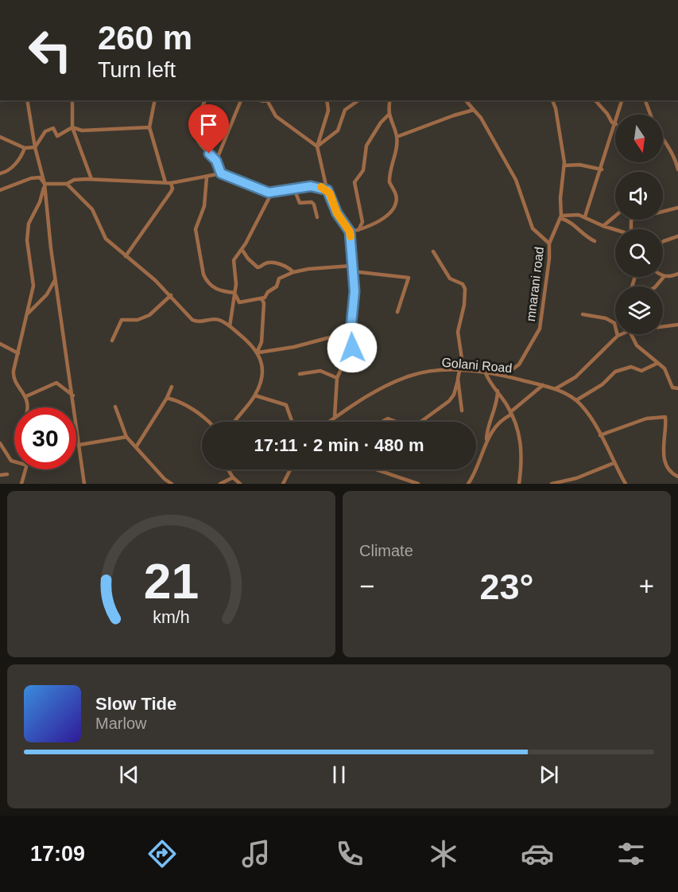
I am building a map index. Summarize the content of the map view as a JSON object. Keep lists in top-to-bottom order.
{
  "streets": {
    "street": ["mnarani road", "Golani Road"]
  },
  "crossings": [
    ["mnarani road", "Golani Road"]
  ],
  "north": "bottom",
  "page": {
    "turn": ["260 m", "Turn left"],
    "limit": "30",
    "trip": "17:11 · 2 min · 480 m",
    "tile": "Climate",
    "heat": ["−", "23°", "+"],
    "song": ["Slow Tide", "Marlow"],
    "tabs": "17:09",
    "gauge": ["21", "km/h"]
  }
}
